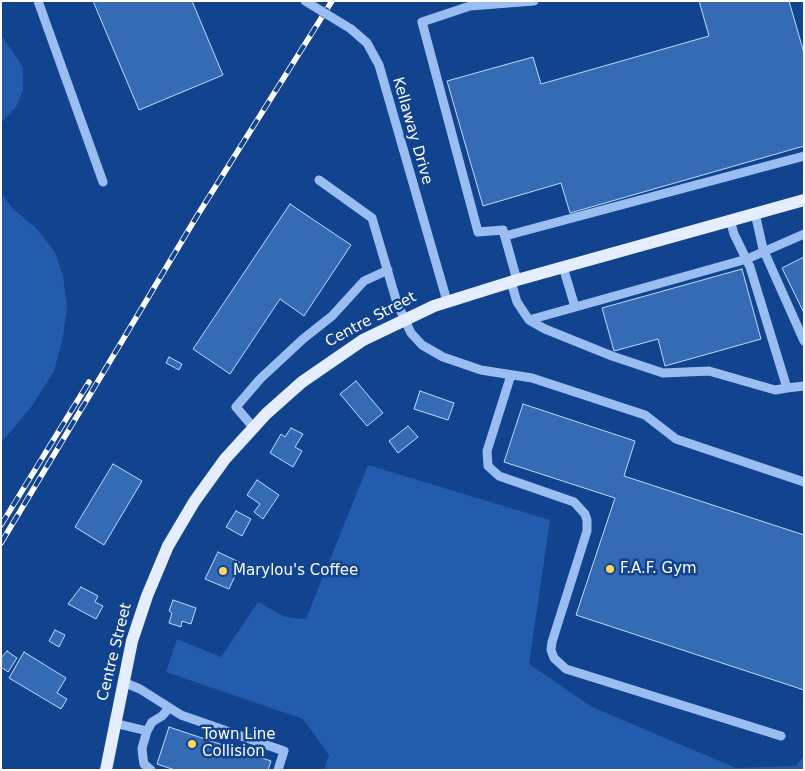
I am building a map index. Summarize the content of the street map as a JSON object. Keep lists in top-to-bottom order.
{
  "streets": {
    "main road": ["Centre Street"],
    "street": ["Kellaway Drive"]
  },
  "crossings": [
    ["Kellaway Drive", "Centre Street"]
  ],
  "places": ["F.A.F. Gym", "Marylou's Coffee", "Town Line Collision"]
}
